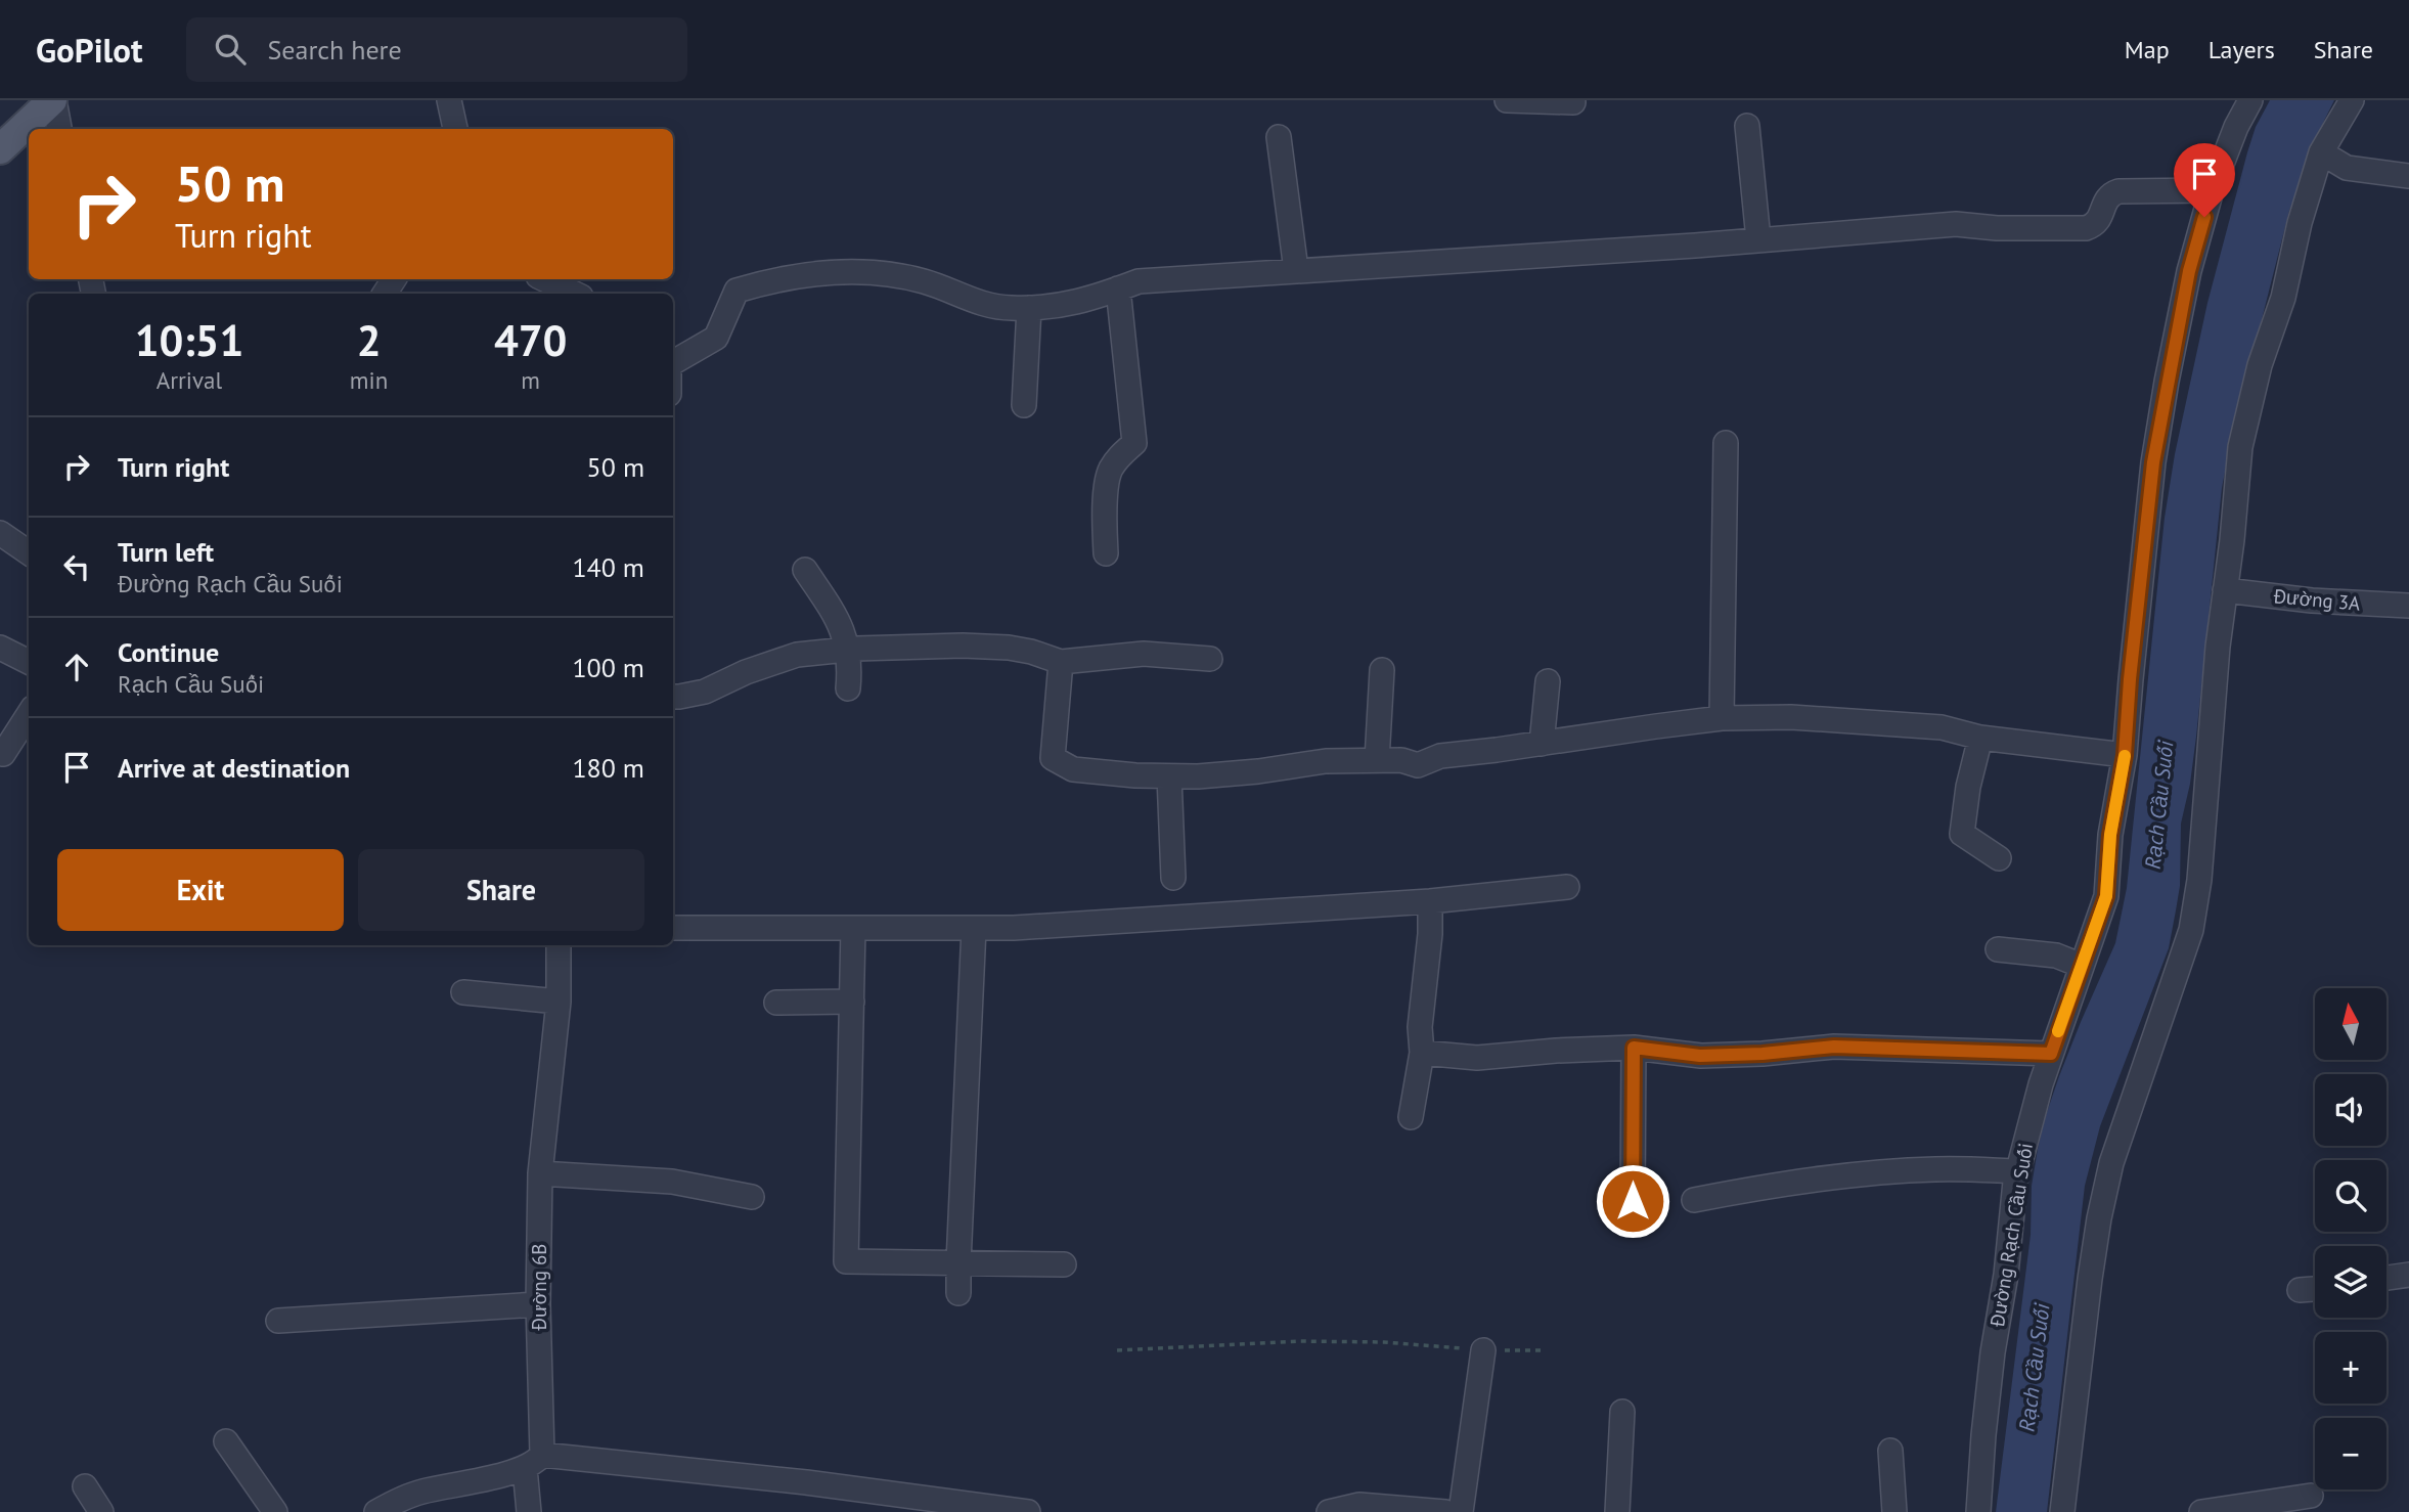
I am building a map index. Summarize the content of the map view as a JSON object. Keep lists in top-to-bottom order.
{
  "streets": {
    "street": ["Đường 3A", "Đường Rạch Cầu Suối", "Đường 6B"]
  },
  "water": ["Rạch Cầu Suối"],
  "north": "top",
  "page": {
    "header": "GoPilot",
    "search": "Search here",
    "nav": ["Map", "Layers", "Share"],
    "turn": ["50 m", "Turn right"],
    "eta": [
      "10:51",
      "Arrival",
      "2",
      "min",
      "470",
      "m"
    ],
    "list": [
      {
        "name": "Turn right",
        "value": "50 m"
      },
      {
        "name": "Turn left",
        "note": "Đường Rạch Cầu Suối",
        "value": "140 m"
      },
      {
        "name": "Continue",
        "note": "Rạch Cầu Suối",
        "value": "100 m"
      },
      {
        "name": "Arrive at destination",
        "value": "180 m"
      }
    ],
    "buttons": ["Exit", "Share"],
    "map_buttons": ["+", "−"]
  }
}
